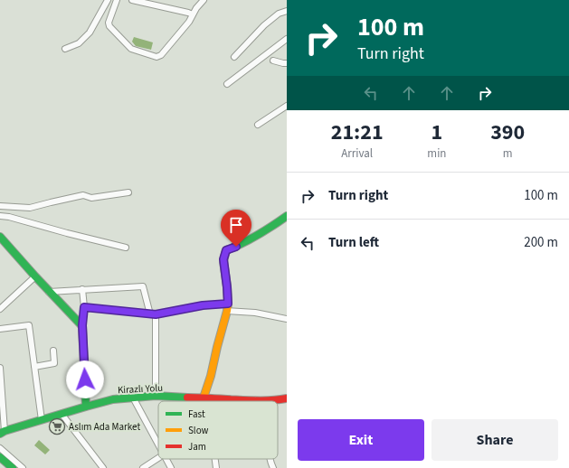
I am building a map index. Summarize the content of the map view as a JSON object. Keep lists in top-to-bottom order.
{
  "streets": {
    "main road": ["Kirazlı Yolu"]
  },
  "places": {
    "supermarket": ["Aslım Ada Market"]
  },
  "legend": ["Fast", "Slow", "Jam"],
  "page": {
    "turn": ["100 m", "Turn right"],
    "eta": [
      "21:21",
      "Arrival",
      "1",
      "min",
      "390",
      "m"
    ],
    "list": [
      {
        "name": "Turn right",
        "value": "100 m"
      },
      {
        "name": "Turn left",
        "value": "200 m"
      }
    ],
    "buttons": ["Exit", "Share"]
  }
}
